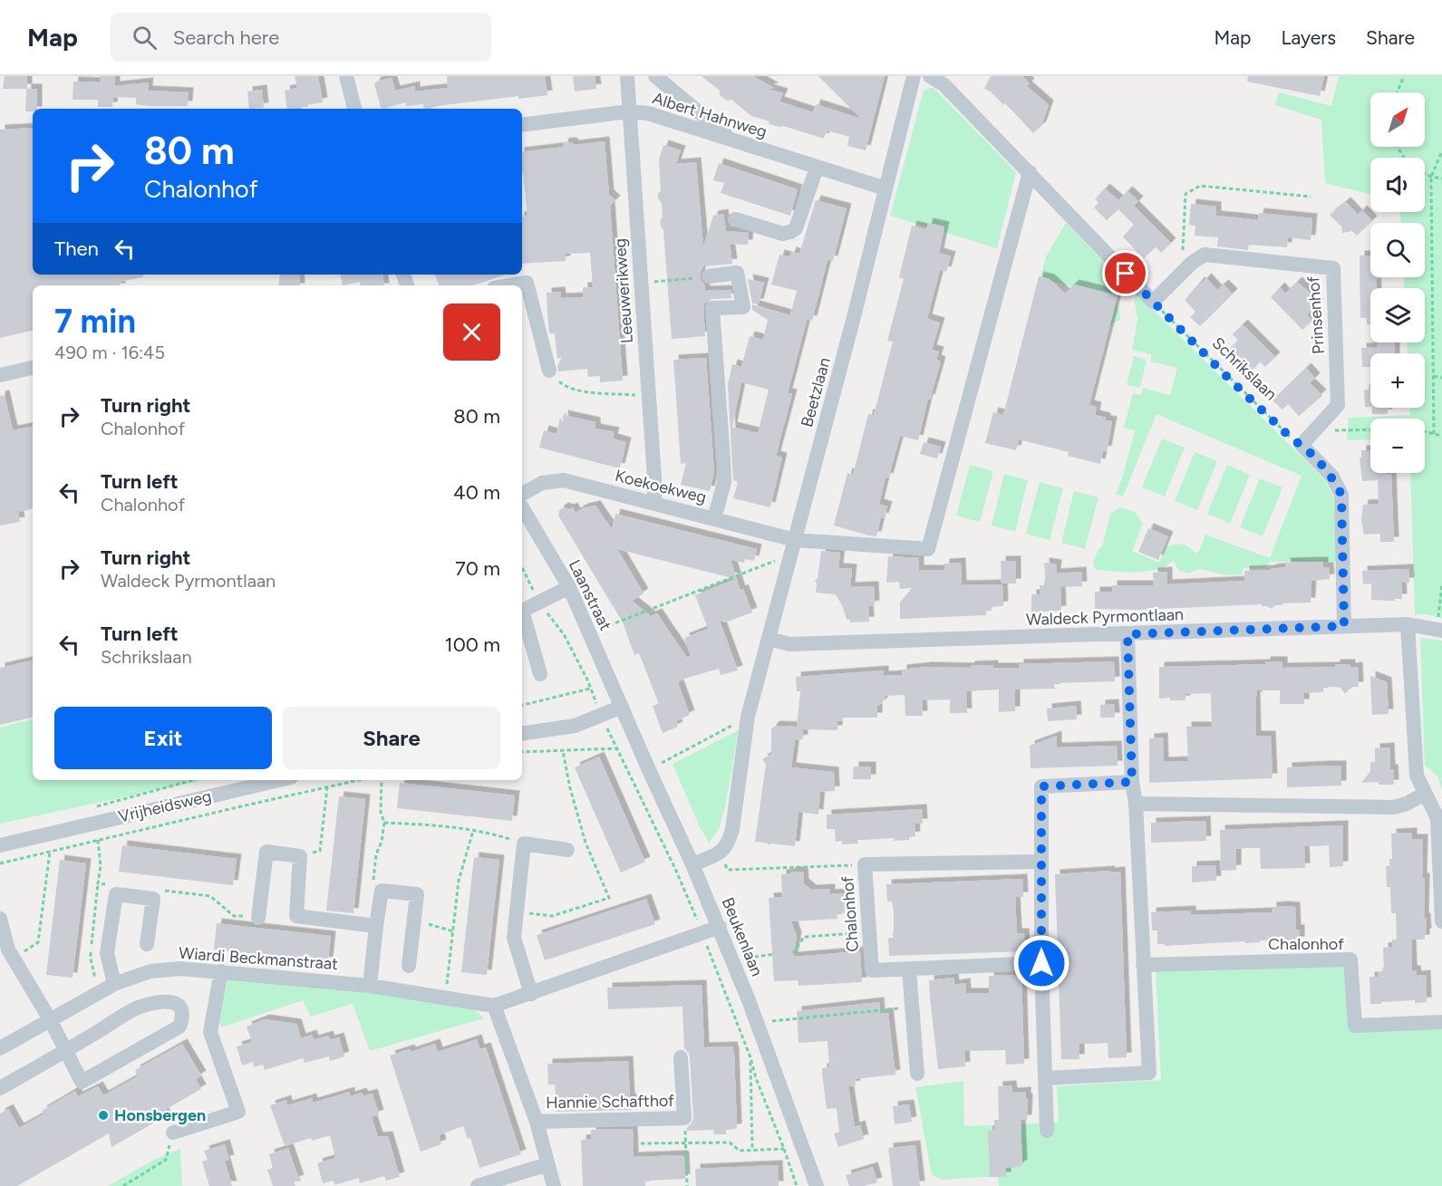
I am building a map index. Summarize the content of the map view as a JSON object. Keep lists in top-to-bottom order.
{
  "streets": {
    "street": [
      "Albert Hahnweg",
      "Leeuwerikweg",
      "Prinsenhof",
      "Beetzlaan",
      "Koekoekweg",
      "Laanstraat",
      "Waldeck Pyrmontlaan",
      "Vrijheidsweg",
      "Chalonhof",
      "Beukenlaan",
      "Wiardi Beckmanstraat",
      "Hannie Schafthof"
    ],
    "path": ["Schrikslaan"]
  },
  "crossings": [
    ["Albert Hahnweg", "Leeuwerikweg"],
    ["Albert Hahnweg", "Beetzlaan"],
    ["Leeuwerikweg", "Koekoekweg"],
    ["Prinsenhof", "Schrikslaan"],
    ["Beetzlaan", "Koekoekweg"],
    ["Beetzlaan", "Waldeck Pyrmontlaan"],
    ["Laanstraat", "Beukenlaan"],
    ["Beukenlaan", "Wiardi Beckmanstraat"]
  ],
  "places": ["Honsbergen"],
  "north": "top right",
  "page": {
    "header": "Map",
    "search": "Search here",
    "nav": ["Map", "Layers", "Share"],
    "map_buttons": ["+", "−"],
    "turn": ["80 m", "Chalonhof"],
    "then": "Then",
    "heading": ["7 min", "490 m · 16:45"],
    "list": [
      {
        "name": "Turn right",
        "note": "Chalonhof",
        "value": "80 m"
      },
      {
        "name": "Turn left",
        "note": "Chalonhof",
        "value": "40 m"
      },
      {
        "name": "Turn right",
        "note": "Waldeck Pyrmontlaan",
        "value": "70 m"
      },
      {
        "name": "Turn left",
        "note": "Schrikslaan",
        "value": "100 m"
      }
    ],
    "buttons": ["Exit", "Share"]
  }
}
